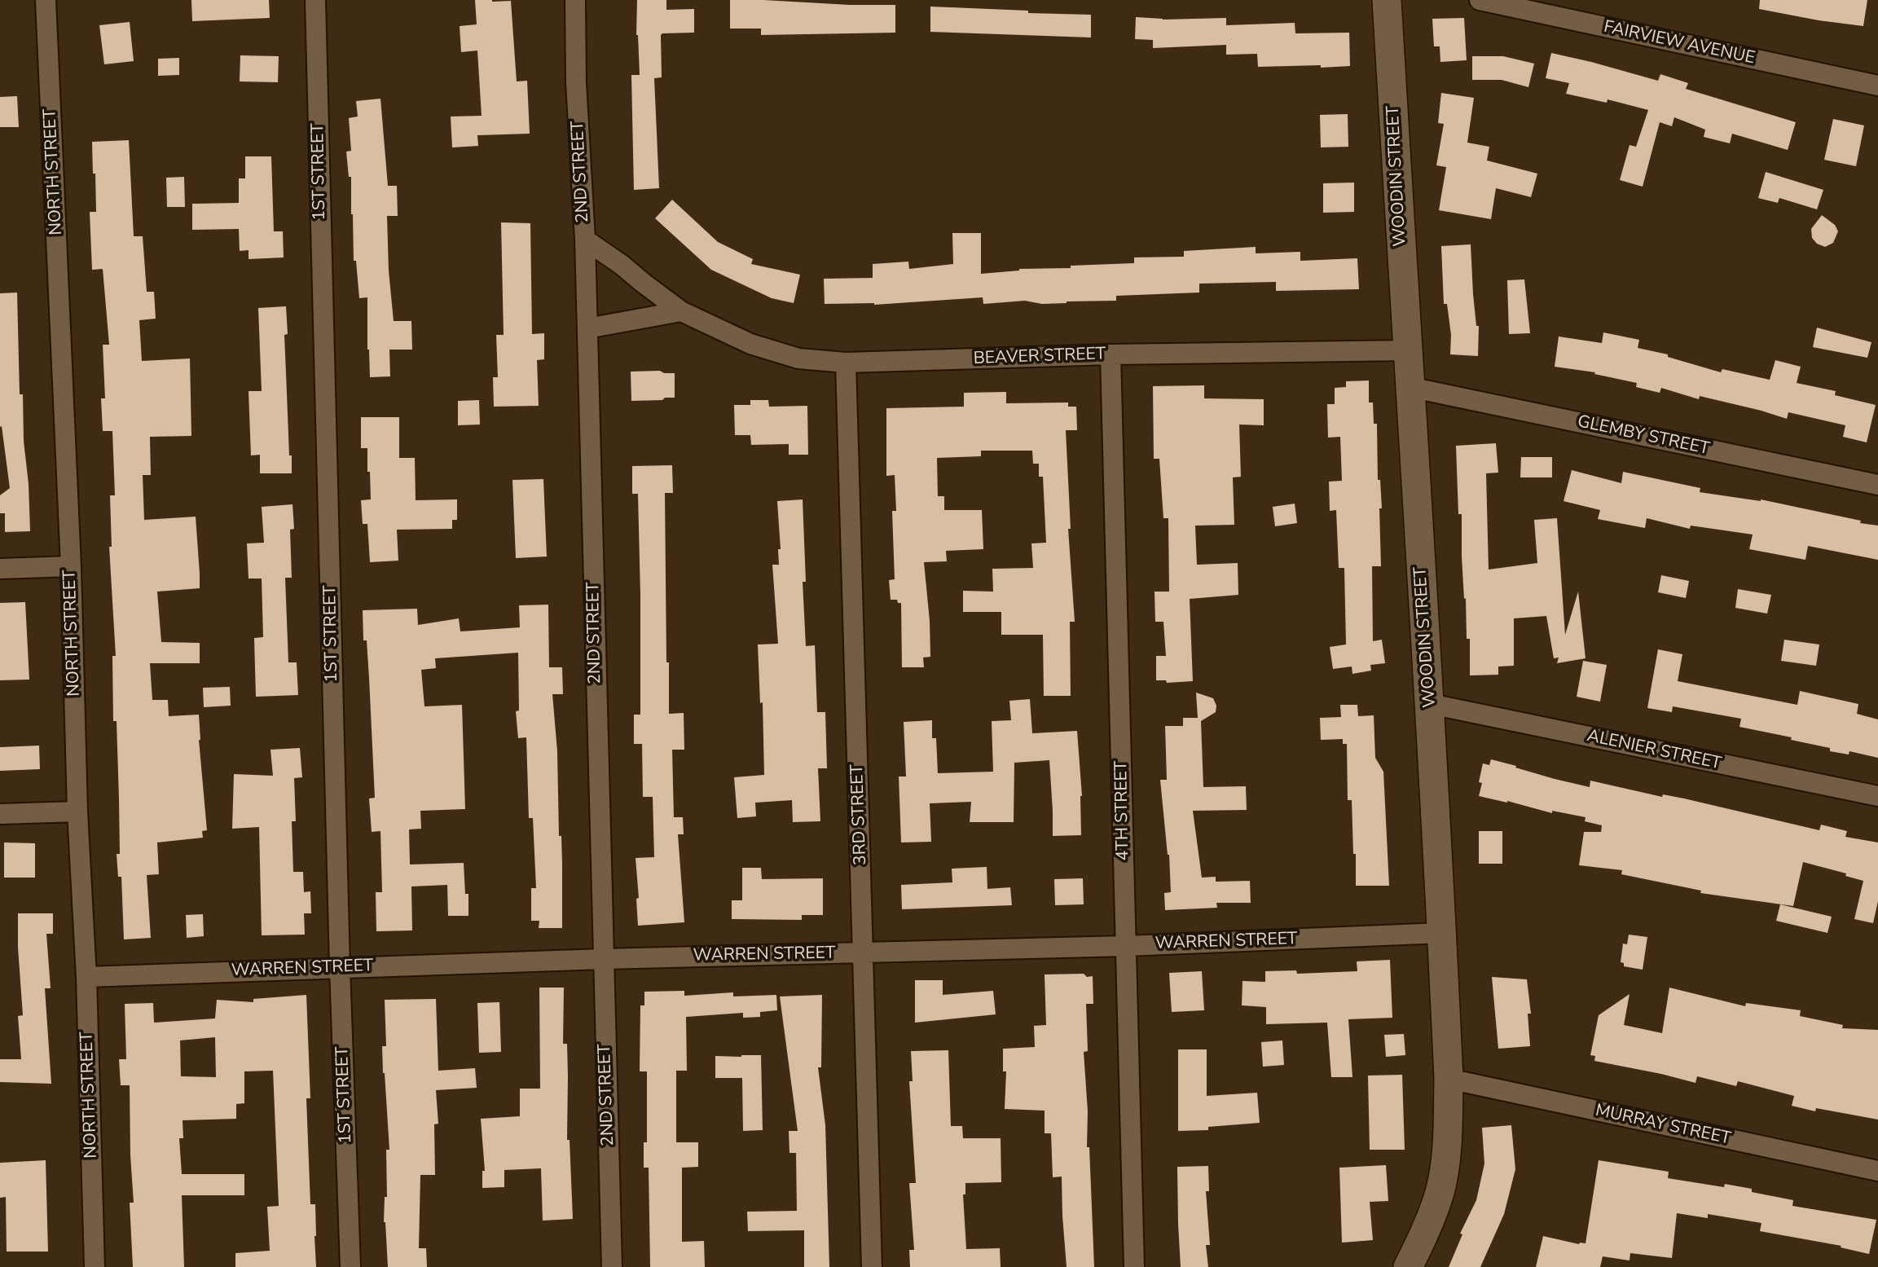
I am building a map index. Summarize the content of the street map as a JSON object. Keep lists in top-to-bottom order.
{
  "streets": {
    "main road": ["WOODIN STREET"],
    "street": [
      "FAIRVIEW AVENUE",
      "NORTH STREET",
      "1ST STREET",
      "2ND STREET",
      "BEAVER STREET",
      "GLEMBY STREET",
      "ALENIER STREET",
      "4TH STREET",
      "3RD STREET",
      "WARREN STREET",
      "MURRAY STREET"
    ]
  },
  "crossings": [
    ["NORTH STREET", "WARREN STREET"],
    ["1ST STREET", "WARREN STREET"],
    ["2ND STREET", "BEAVER STREET"],
    ["2ND STREET", "WARREN STREET"],
    ["WOODIN STREET", "BEAVER STREET"],
    ["WOODIN STREET", "GLEMBY STREET"],
    ["WOODIN STREET", "ALENIER STREET"],
    ["WOODIN STREET", "WARREN STREET"],
    ["WOODIN STREET", "MURRAY STREET"],
    ["BEAVER STREET", "4TH STREET"],
    ["BEAVER STREET", "3RD STREET"],
    ["4TH STREET", "WARREN STREET"],
    ["3RD STREET", "WARREN STREET"]
  ]
}
